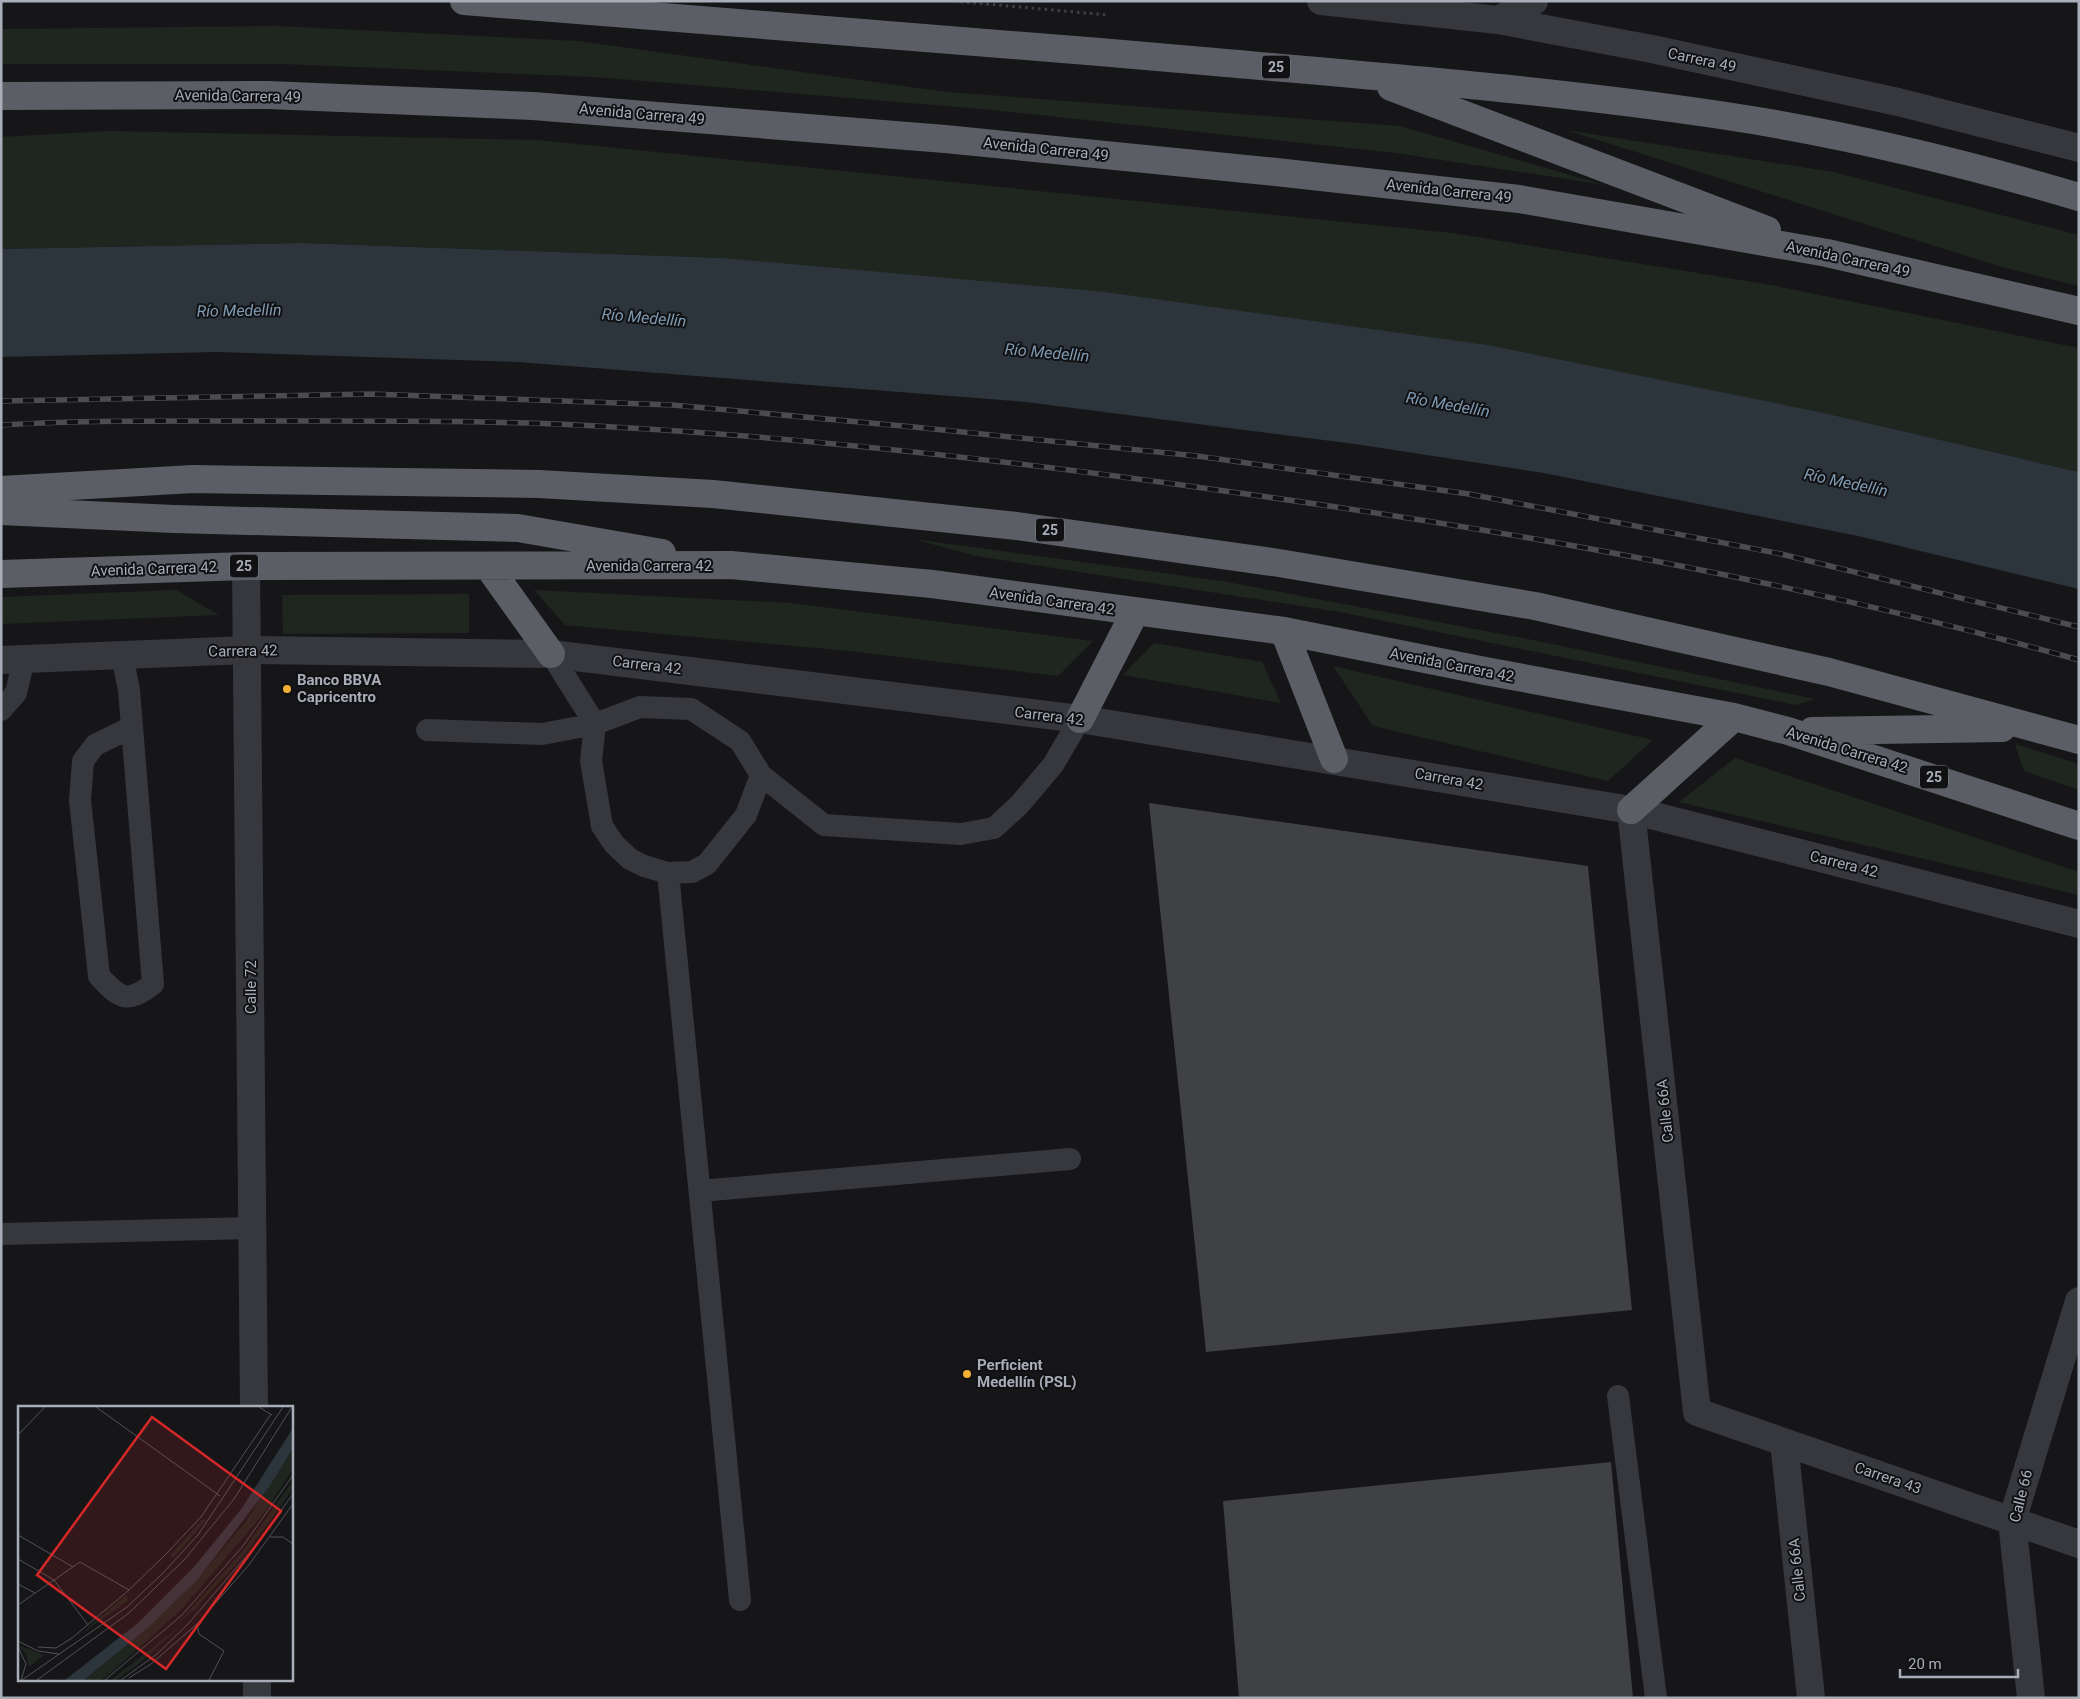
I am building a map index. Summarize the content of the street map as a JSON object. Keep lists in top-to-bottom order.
{
  "streets": {
    "highway": ["25", "Avenida Carrera 49", "Avenida Carrera 42"],
    "street": [
      "Carrera 49",
      "Carrera 42",
      "Calle 72",
      "Calle 66A",
      "Carrera 43",
      "Calle 66"
    ]
  },
  "crossings": [
    ["Avenida Carrera 42", "Calle 72"],
    ["Carrera 42", "Calle 72"],
    ["Carrera 42", "Calle 66A"],
    ["Calle 66A", "Carrera 43"],
    ["Carrera 43", "Calle 66"]
  ],
  "water": ["Río Medellín"],
  "places": ["Banco BBVA Capricentro", "Perficient Medellín (PSL)"],
  "scale_bar": "20 m"
}
